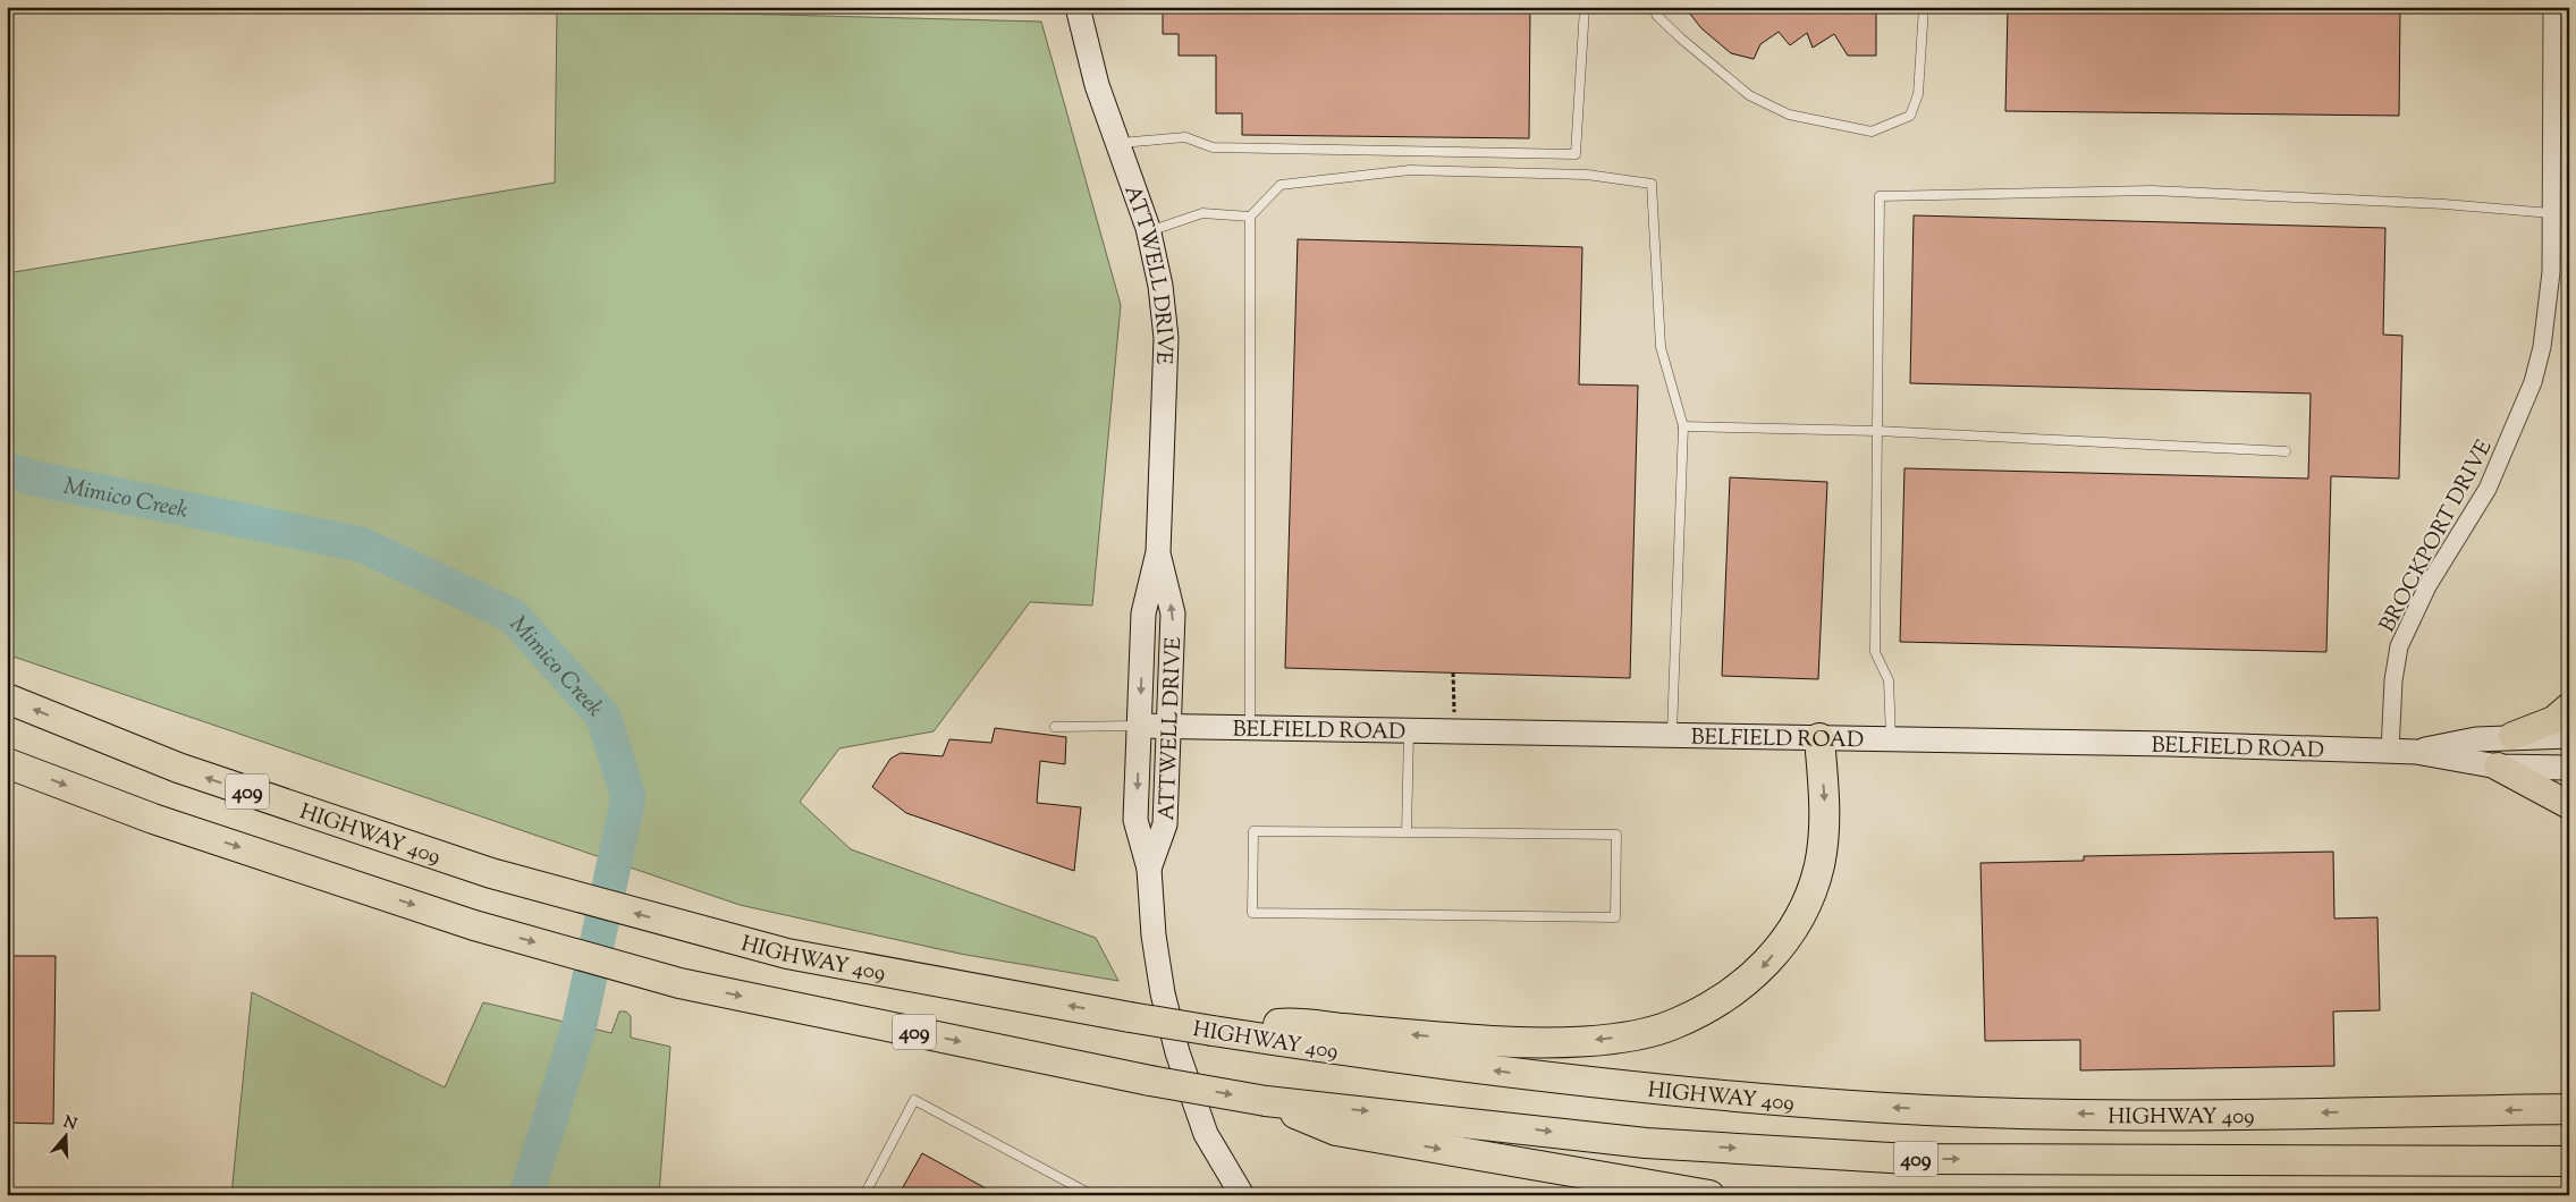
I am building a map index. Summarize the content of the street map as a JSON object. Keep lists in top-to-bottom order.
{
  "streets": {
    "highway": ["409", "HIGHWAY 409"],
    "main road": ["ATTWELL DRIVE", "BELFIELD ROAD"],
    "street": ["BROCKPORT DRIVE"]
  },
  "crossings": [
    ["ATTWELL DRIVE", "BELFIELD ROAD"],
    ["BROCKPORT DRIVE", "BELFIELD ROAD"]
  ],
  "water": ["Mimico Creek"],
  "north": "top"
}
